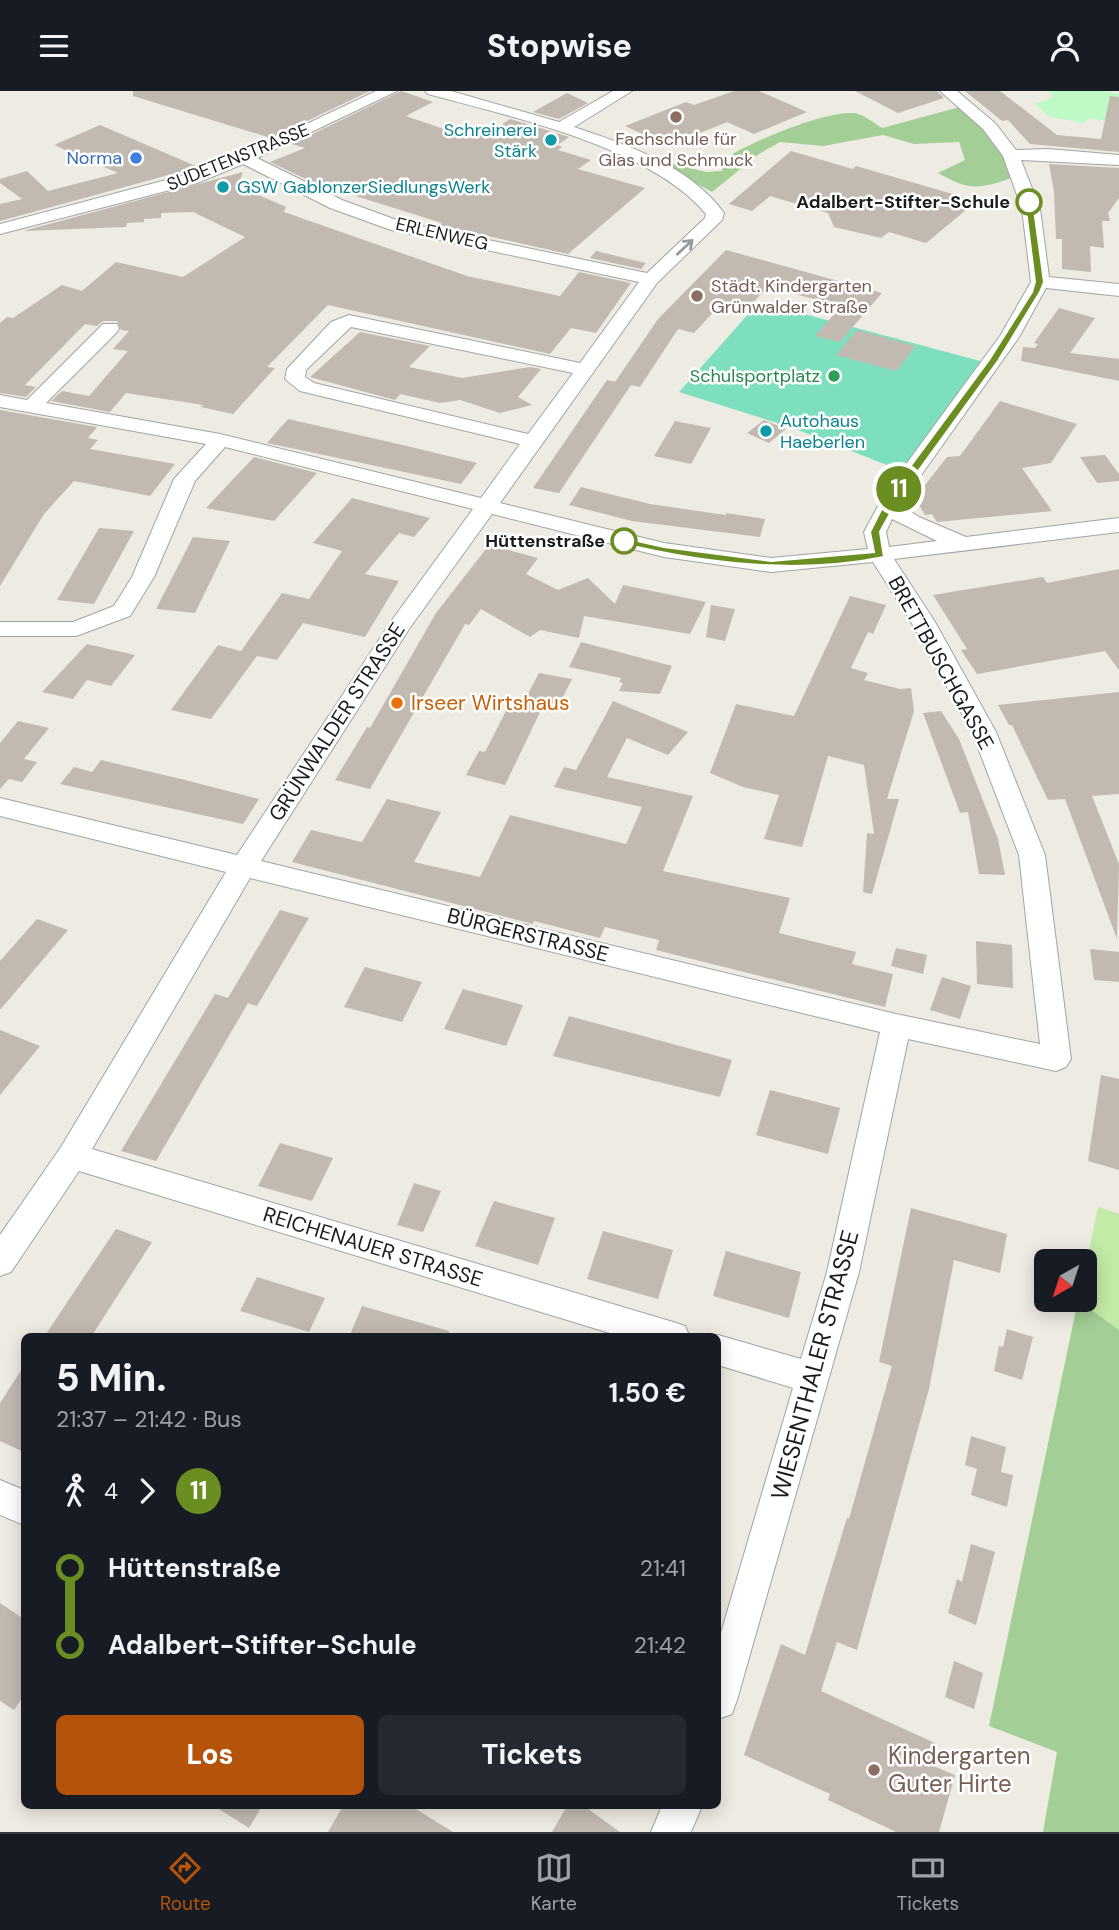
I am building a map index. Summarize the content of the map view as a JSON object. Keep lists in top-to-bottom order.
{
  "streets": {
    "street": [
      "SUDETENSTRASSE",
      "ERLENWEG",
      "BRETTBUSCHGASSE",
      "GRÜNWALDER STRASSE",
      "BÜRGERSTRASSE",
      "REICHENAUER STRASSE",
      "WIESENTHALER STRASSE"
    ]
  },
  "crossings": [
    ["SUDETENSTRASSE", "ERLENWEG"],
    ["ERLENWEG", "GRÜNWALDER STRASSE"],
    ["BRETTBUSCHGASSE", "BÜRGERSTRASSE"],
    ["GRÜNWALDER STRASSE", "BÜRGERSTRASSE"],
    ["GRÜNWALDER STRASSE", "REICHENAUER STRASSE"],
    ["BÜRGERSTRASSE", "WIESENTHALER STRASSE"]
  ],
  "places": [
    "Fachschule für Glas und Schmuck",
    "Schreinerei Stärk",
    "Norma",
    "GSW GablonzerSiedlungsWerk",
    "Adalbert-Stifter-Schule",
    "Städt. Kindergarten Grünwalder Straße",
    "Schulsportplatz",
    "Autohaus Haeberlen",
    "Hüttenstraße",
    "Irseer Wirtshaus",
    "Kindergarten Guter Hirte"
  ],
  "lines": ["bus line 11"],
  "north": "bottom left",
  "page": {
    "header": "Stopwise",
    "on_map": "11",
    "heading": ["5 Min.", "21:37 – 21:42 · Bus", "1.50 €"],
    "legs": ["4", "11"],
    "list": [
      {
        "name": "Hüttenstraße",
        "value": "21:41"
      },
      {
        "name": "Adalbert-Stifter-Schule",
        "value": "21:42"
      }
    ],
    "buttons": ["Los", "Tickets"],
    "tabs": ["Route", "Karte", "Tickets"]
  }
}
